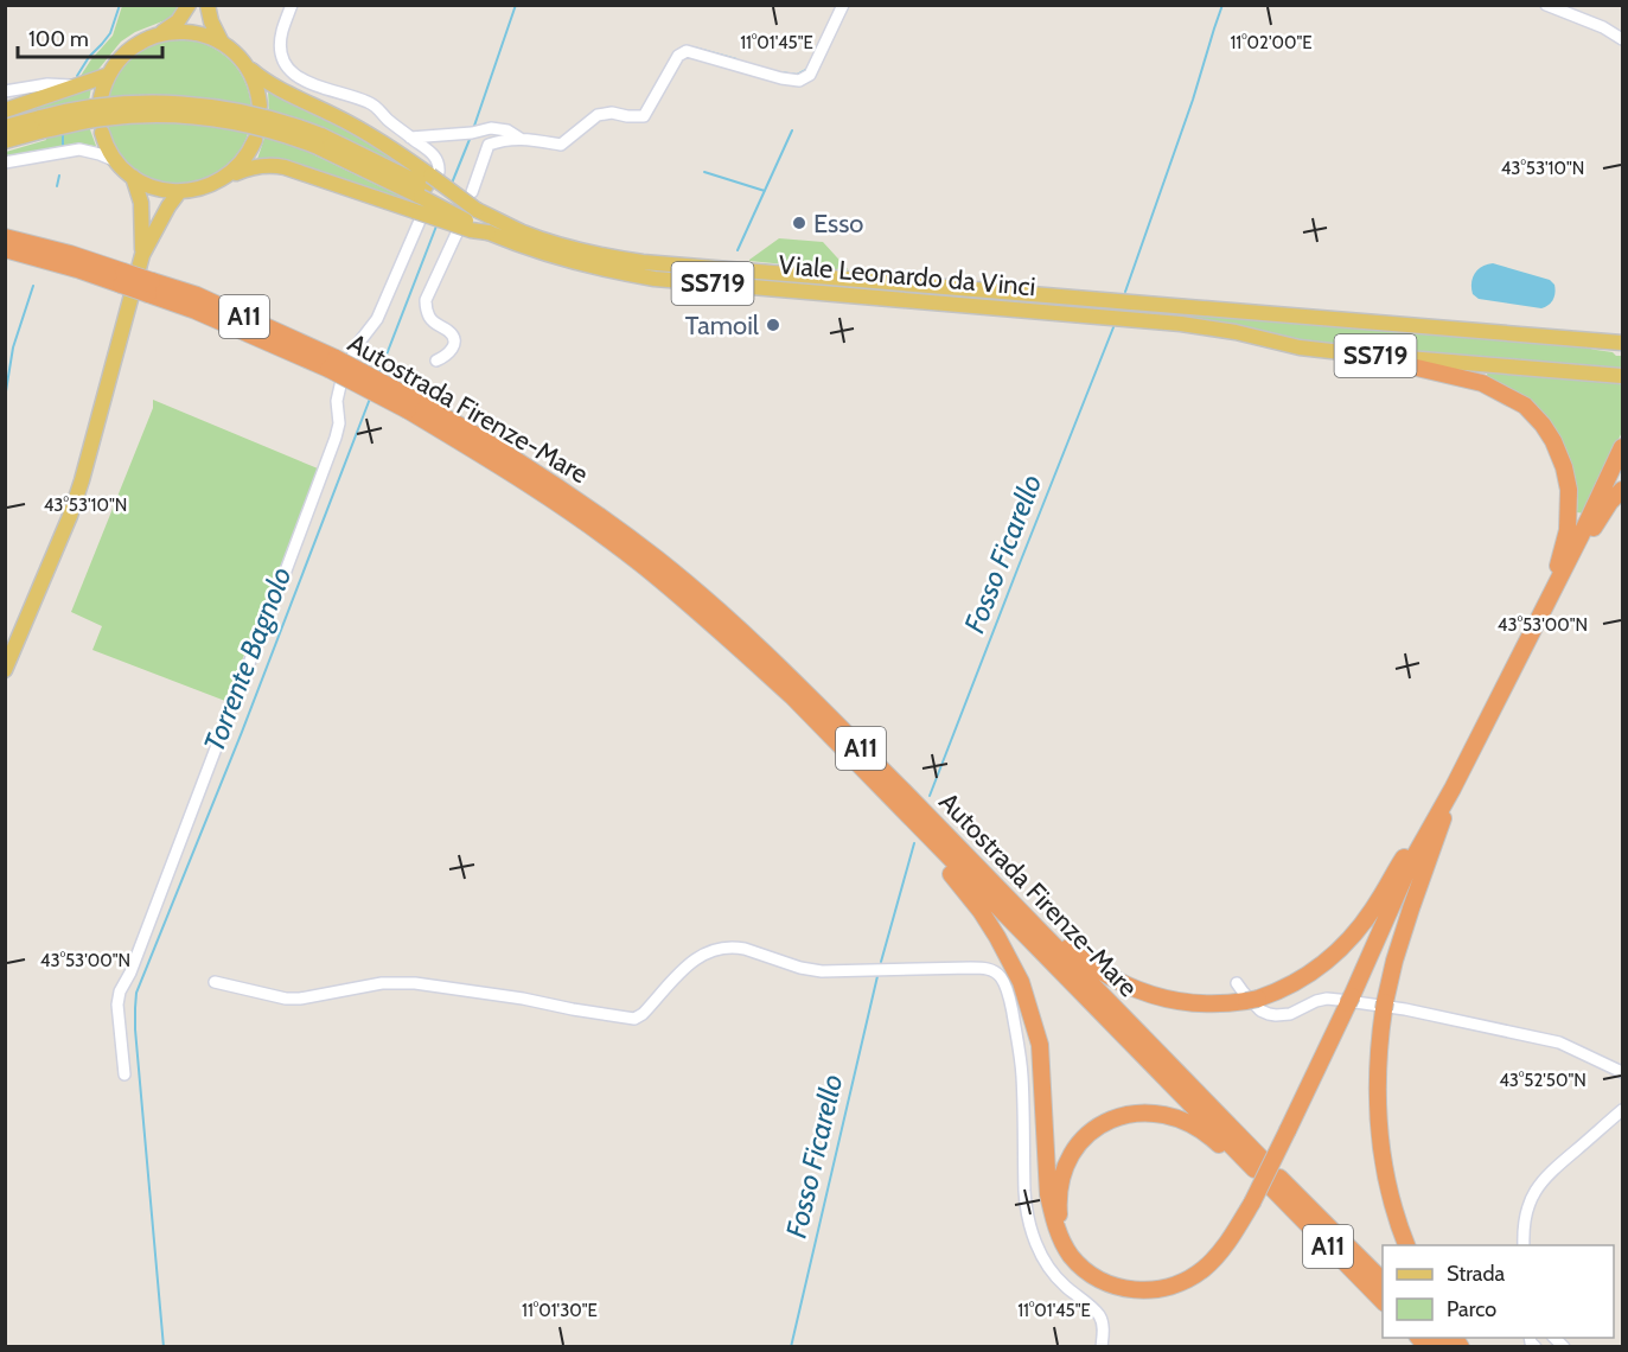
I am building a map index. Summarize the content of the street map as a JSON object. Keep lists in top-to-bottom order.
{
  "streets": {
    "highway": ["A11", "Autostrada Firenze-Mare"],
    "main road": ["Viale Leonardo da Vinci", "SS719"]
  },
  "water": ["Fosso Ficarello", "Torrente Bagnolo"],
  "places": ["Esso", "Tamoil"],
  "legend": ["Strada", "Parco"],
  "scale_bar": "100 m",
  "coordinates": [
    "11°02'00\"E",
    "11°01'45\"E",
    "43°53'10\"N",
    "43°53'00\"N",
    "43°52'50\"N",
    "11°01'30\"E"
  ]
}
